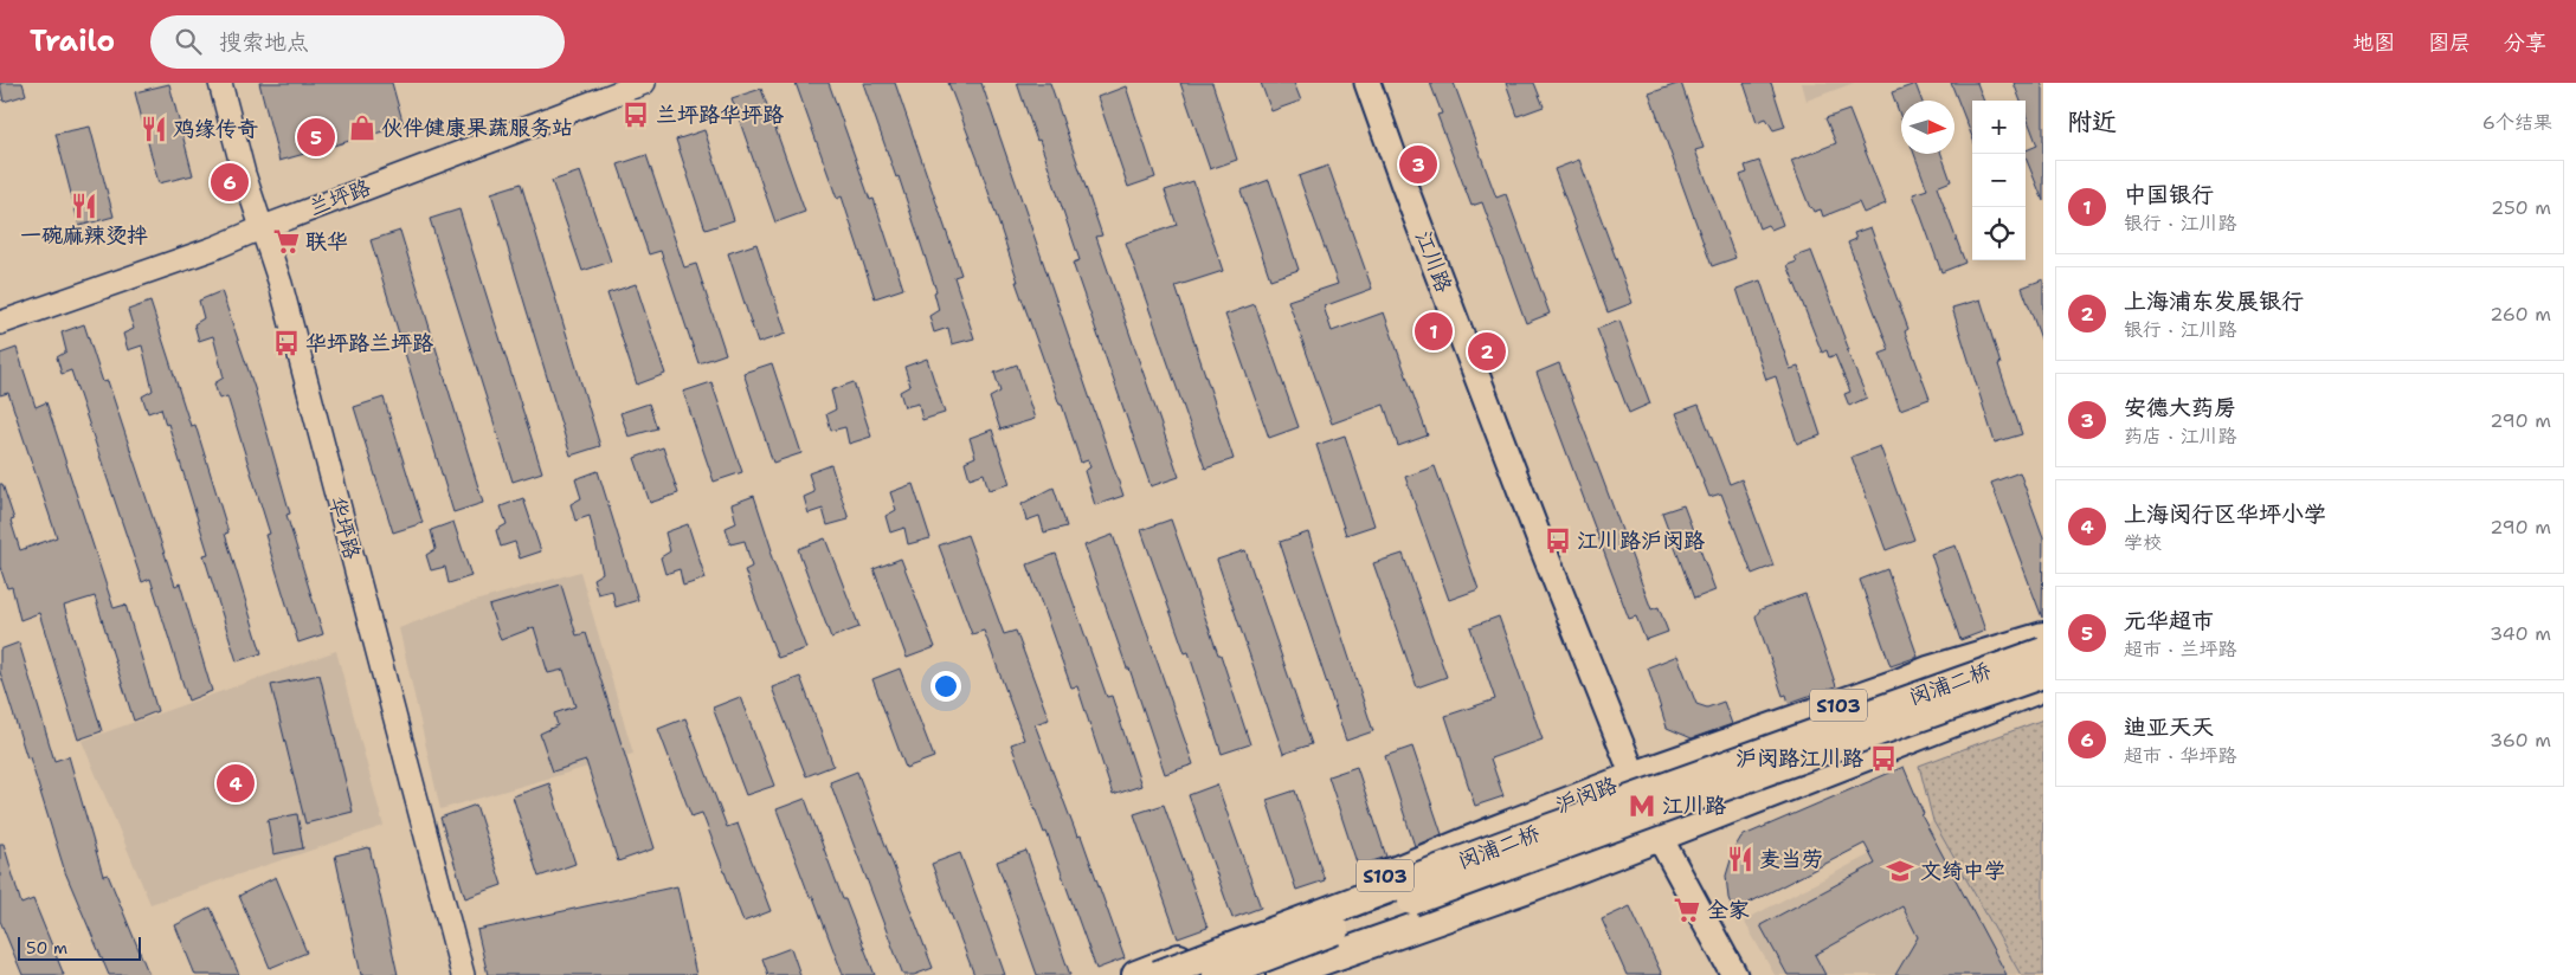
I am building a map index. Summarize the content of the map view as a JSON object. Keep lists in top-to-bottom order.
{
  "streets": {
    "main road": [
      "江川路",
      "闵浦二桥",
      "S103",
      "沪闵路"
    ],
    "street": ["兰坪路", "华坪路"]
  },
  "crossings": [
    ["兰坪路", "华坪路"],
    ["江川路", "沪闵路"]
  ],
  "places": {
    "bus stop": [
      "兰坪路华坪路",
      "华坪路兰坪路",
      "江川路沪闵路",
      "沪闵路江川路"
    ],
    "shop": ["伙伴健康果蔬服务站"],
    "restaurant": ["鸡缘传奇", "一碗麻辣烫拌", "麦当劳"],
    "supermarket": ["联华", "全家"],
    "metro station": ["江川路"],
    "school or university": ["文绮中学"]
  },
  "scale_bar": "50 m",
  "north": "right",
  "page": {
    "header": "Trailo",
    "search": "搜索地点",
    "nav": ["地图", "图层", "分享"],
    "heading": ["附近", "6个结果"],
    "map_buttons": ["+", "−"],
    "pins": [
      "5",
      "3",
      "6",
      "1",
      "2",
      "4"
    ],
    "list": [
      {
        "mark": "1",
        "name": "中国银行",
        "note": "银行 · 江川路",
        "value": "250 m"
      },
      {
        "mark": "2",
        "name": "上海浦东发展银行",
        "note": "银行 · 江川路",
        "value": "260 m"
      },
      {
        "mark": "3",
        "name": "安德大药房",
        "note": "药店 · 江川路",
        "value": "290 m"
      },
      {
        "mark": "4",
        "name": "上海闵行区华坪小学",
        "note": "学校",
        "value": "290 m"
      },
      {
        "mark": "5",
        "name": "元华超市",
        "note": "超市 · 兰坪路",
        "value": "340 m"
      },
      {
        "mark": "6",
        "name": "迪亚天天",
        "note": "超市 · 华坪路",
        "value": "360 m"
      }
    ],
    "scale": "50 m"
  }
}
